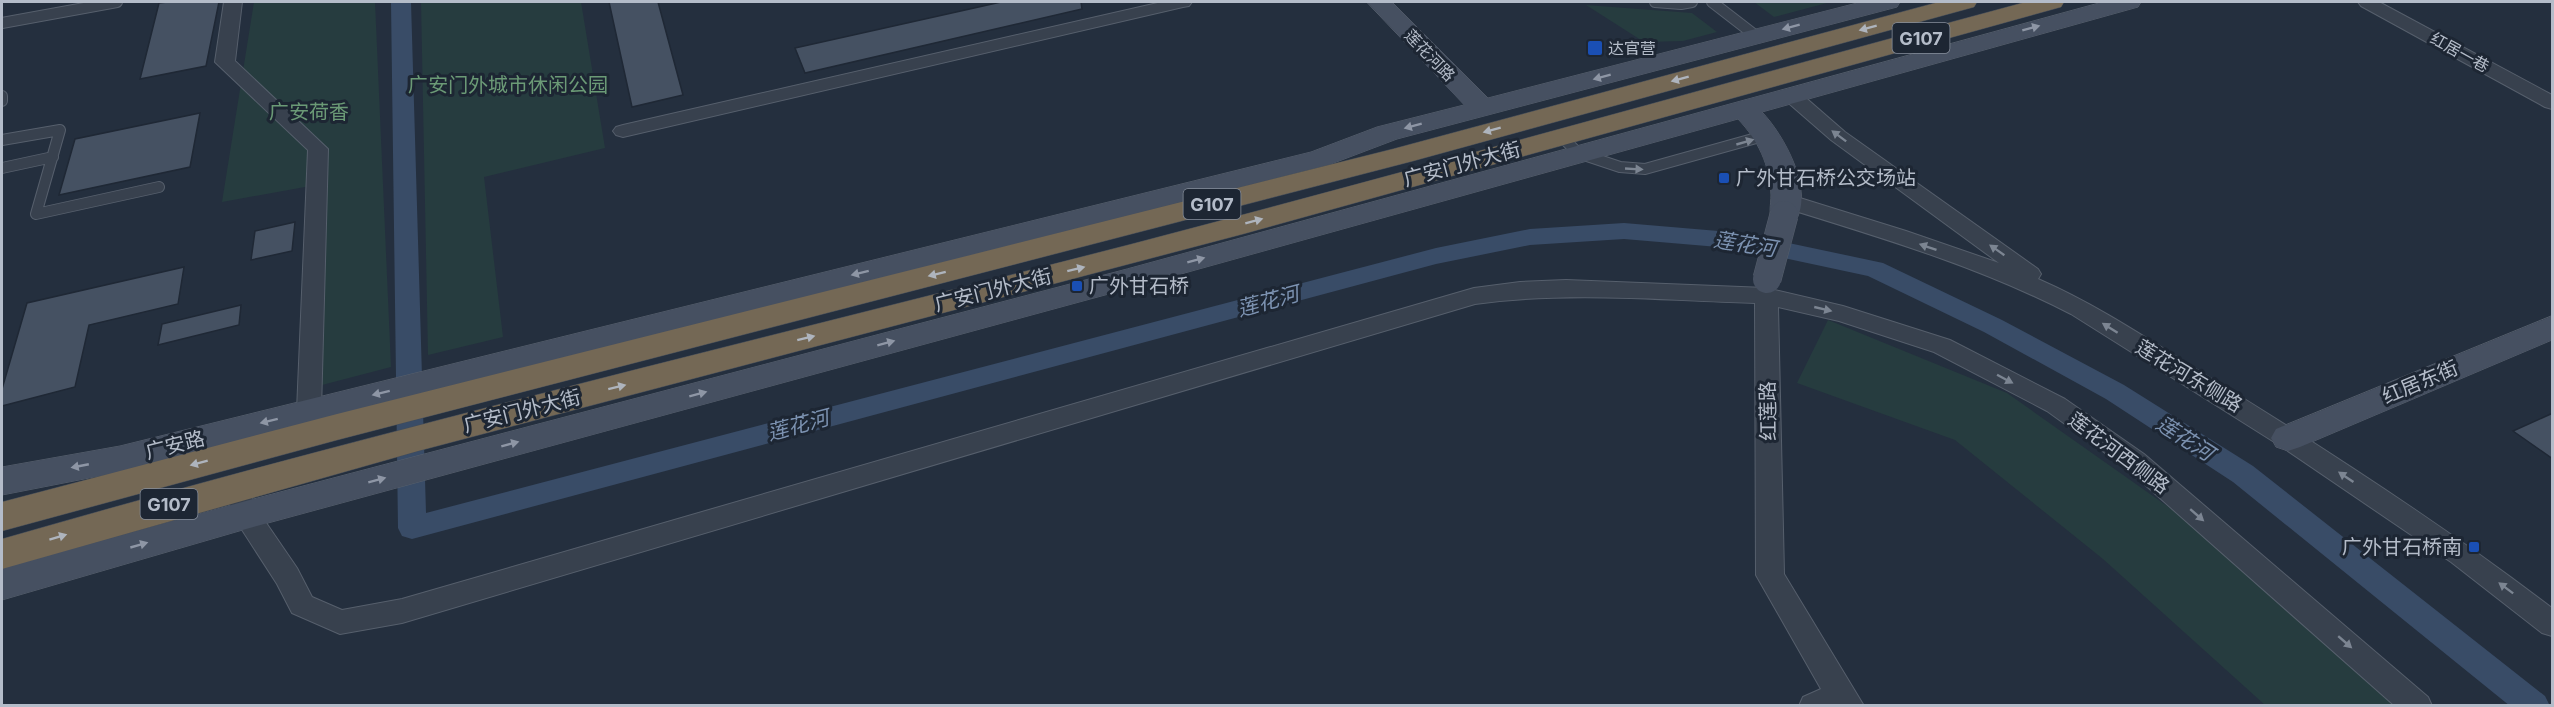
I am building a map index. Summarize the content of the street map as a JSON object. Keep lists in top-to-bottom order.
{
  "streets": {
    "highway": ["G107", "广安门外大街"],
    "street": [
      "红居一巷",
      "莲花河路",
      "莲花河东侧路",
      "红居东街",
      "红莲路",
      "广安路",
      "莲花河西侧路"
    ]
  },
  "crossings": [
    ["莲花河路", "广安门外大街"],
    ["广安门外大街", "红莲路"],
    ["广安门外大街", "广安路"],
    ["广安门外大街", "莲花河西侧路"],
    ["莲花河东侧路", "红居东街"],
    ["莲花河东侧路", "红莲路"],
    ["红莲路", "莲花河西侧路"]
  ],
  "one_way": ["广安路"],
  "water": ["莲花河"],
  "parks": ["广安门外城市休闲公园", "广安荷香"],
  "places": {
    "transit": [
      "达官营",
      "广外甘石桥公交场站",
      "广外甘石桥",
      "广外甘石桥南"
    ]
  }
}
